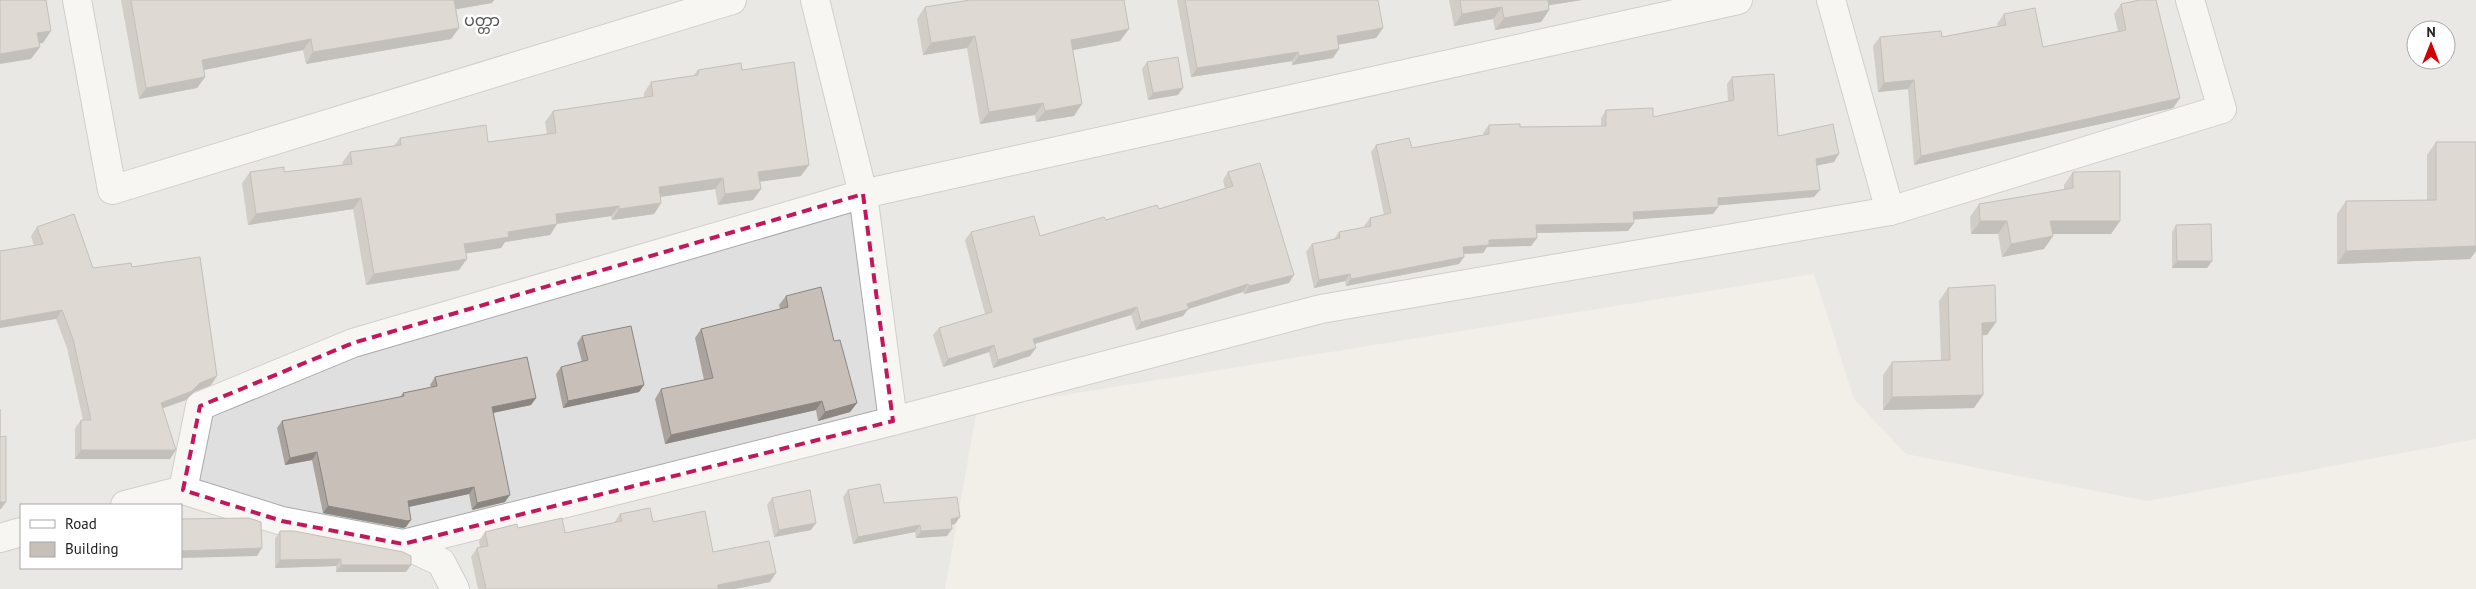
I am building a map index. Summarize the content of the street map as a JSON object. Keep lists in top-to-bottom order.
{
  "districts": ["ပတ္တာ"],
  "legend": ["Road", "Building"],
  "north": "top"
}
